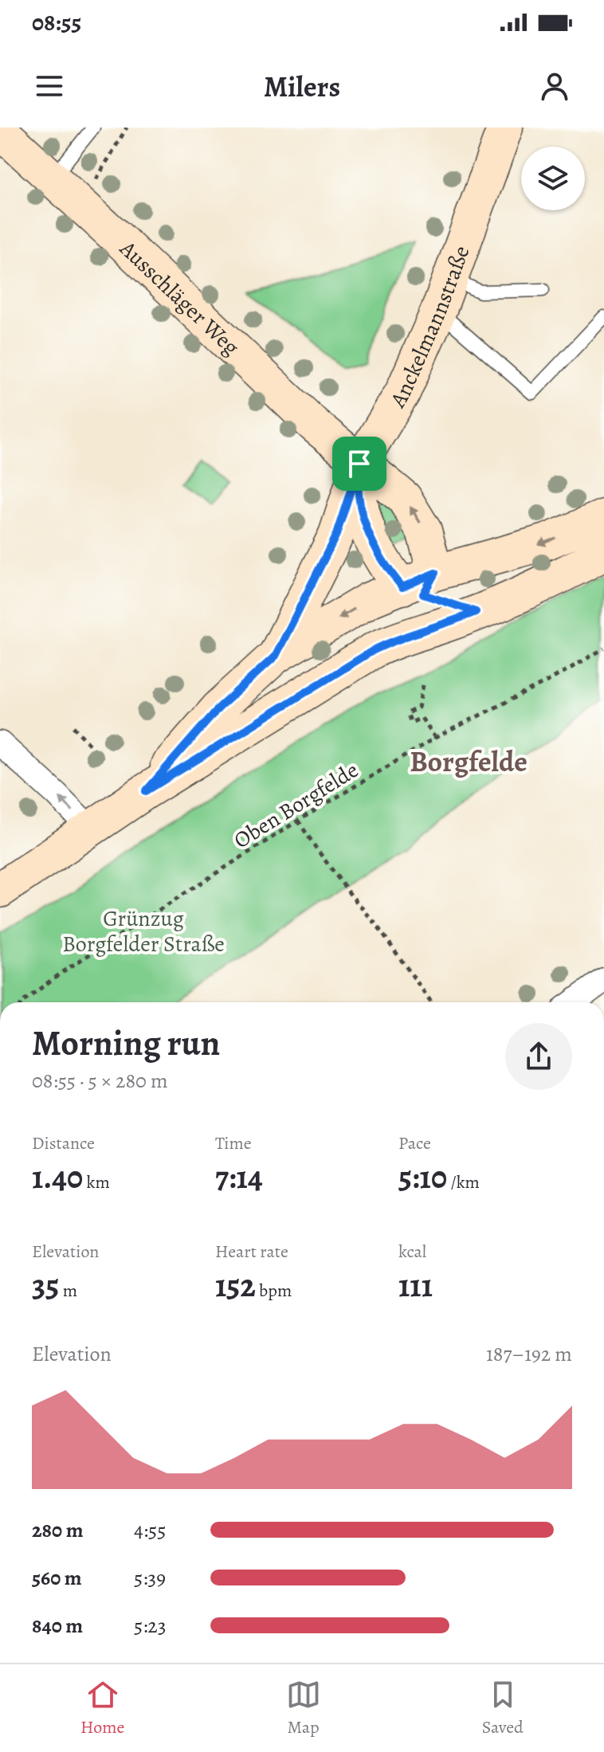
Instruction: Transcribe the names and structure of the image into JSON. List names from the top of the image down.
{
  "streets": {
    "main road": ["Ausschläger Weg", "Anckelmannstraße"],
    "path": ["Oben Borgfelde"]
  },
  "crossings": [
    ["Ausschläger Weg", "Anckelmannstraße"]
  ],
  "districts": ["Borgfelde"],
  "parks": ["Grünzug Borgfelder Straße"],
  "page": {
    "status": "08:55",
    "header": "Milers",
    "heading": ["Morning run", "08:55 · 5 × 280 m"],
    "stats": [
      ["Distance", "1.40 km"],
      ["Time", "7:14"],
      ["Pace", "5:10 /km"],
      ["Elevation", "35 m"],
      ["Heart rate", "152 bpm"],
      ["kcal", "111"]
    ],
    "chart": ["Elevation", "187–192 m"],
    "list": [
      {
        "name": "280 m",
        "note": "4:55"
      },
      {
        "name": "560 m",
        "note": "5:39"
      },
      {
        "name": "840 m",
        "note": "5:23"
      }
    ],
    "tabs": ["Home", "Map", "Saved"]
  }
}
